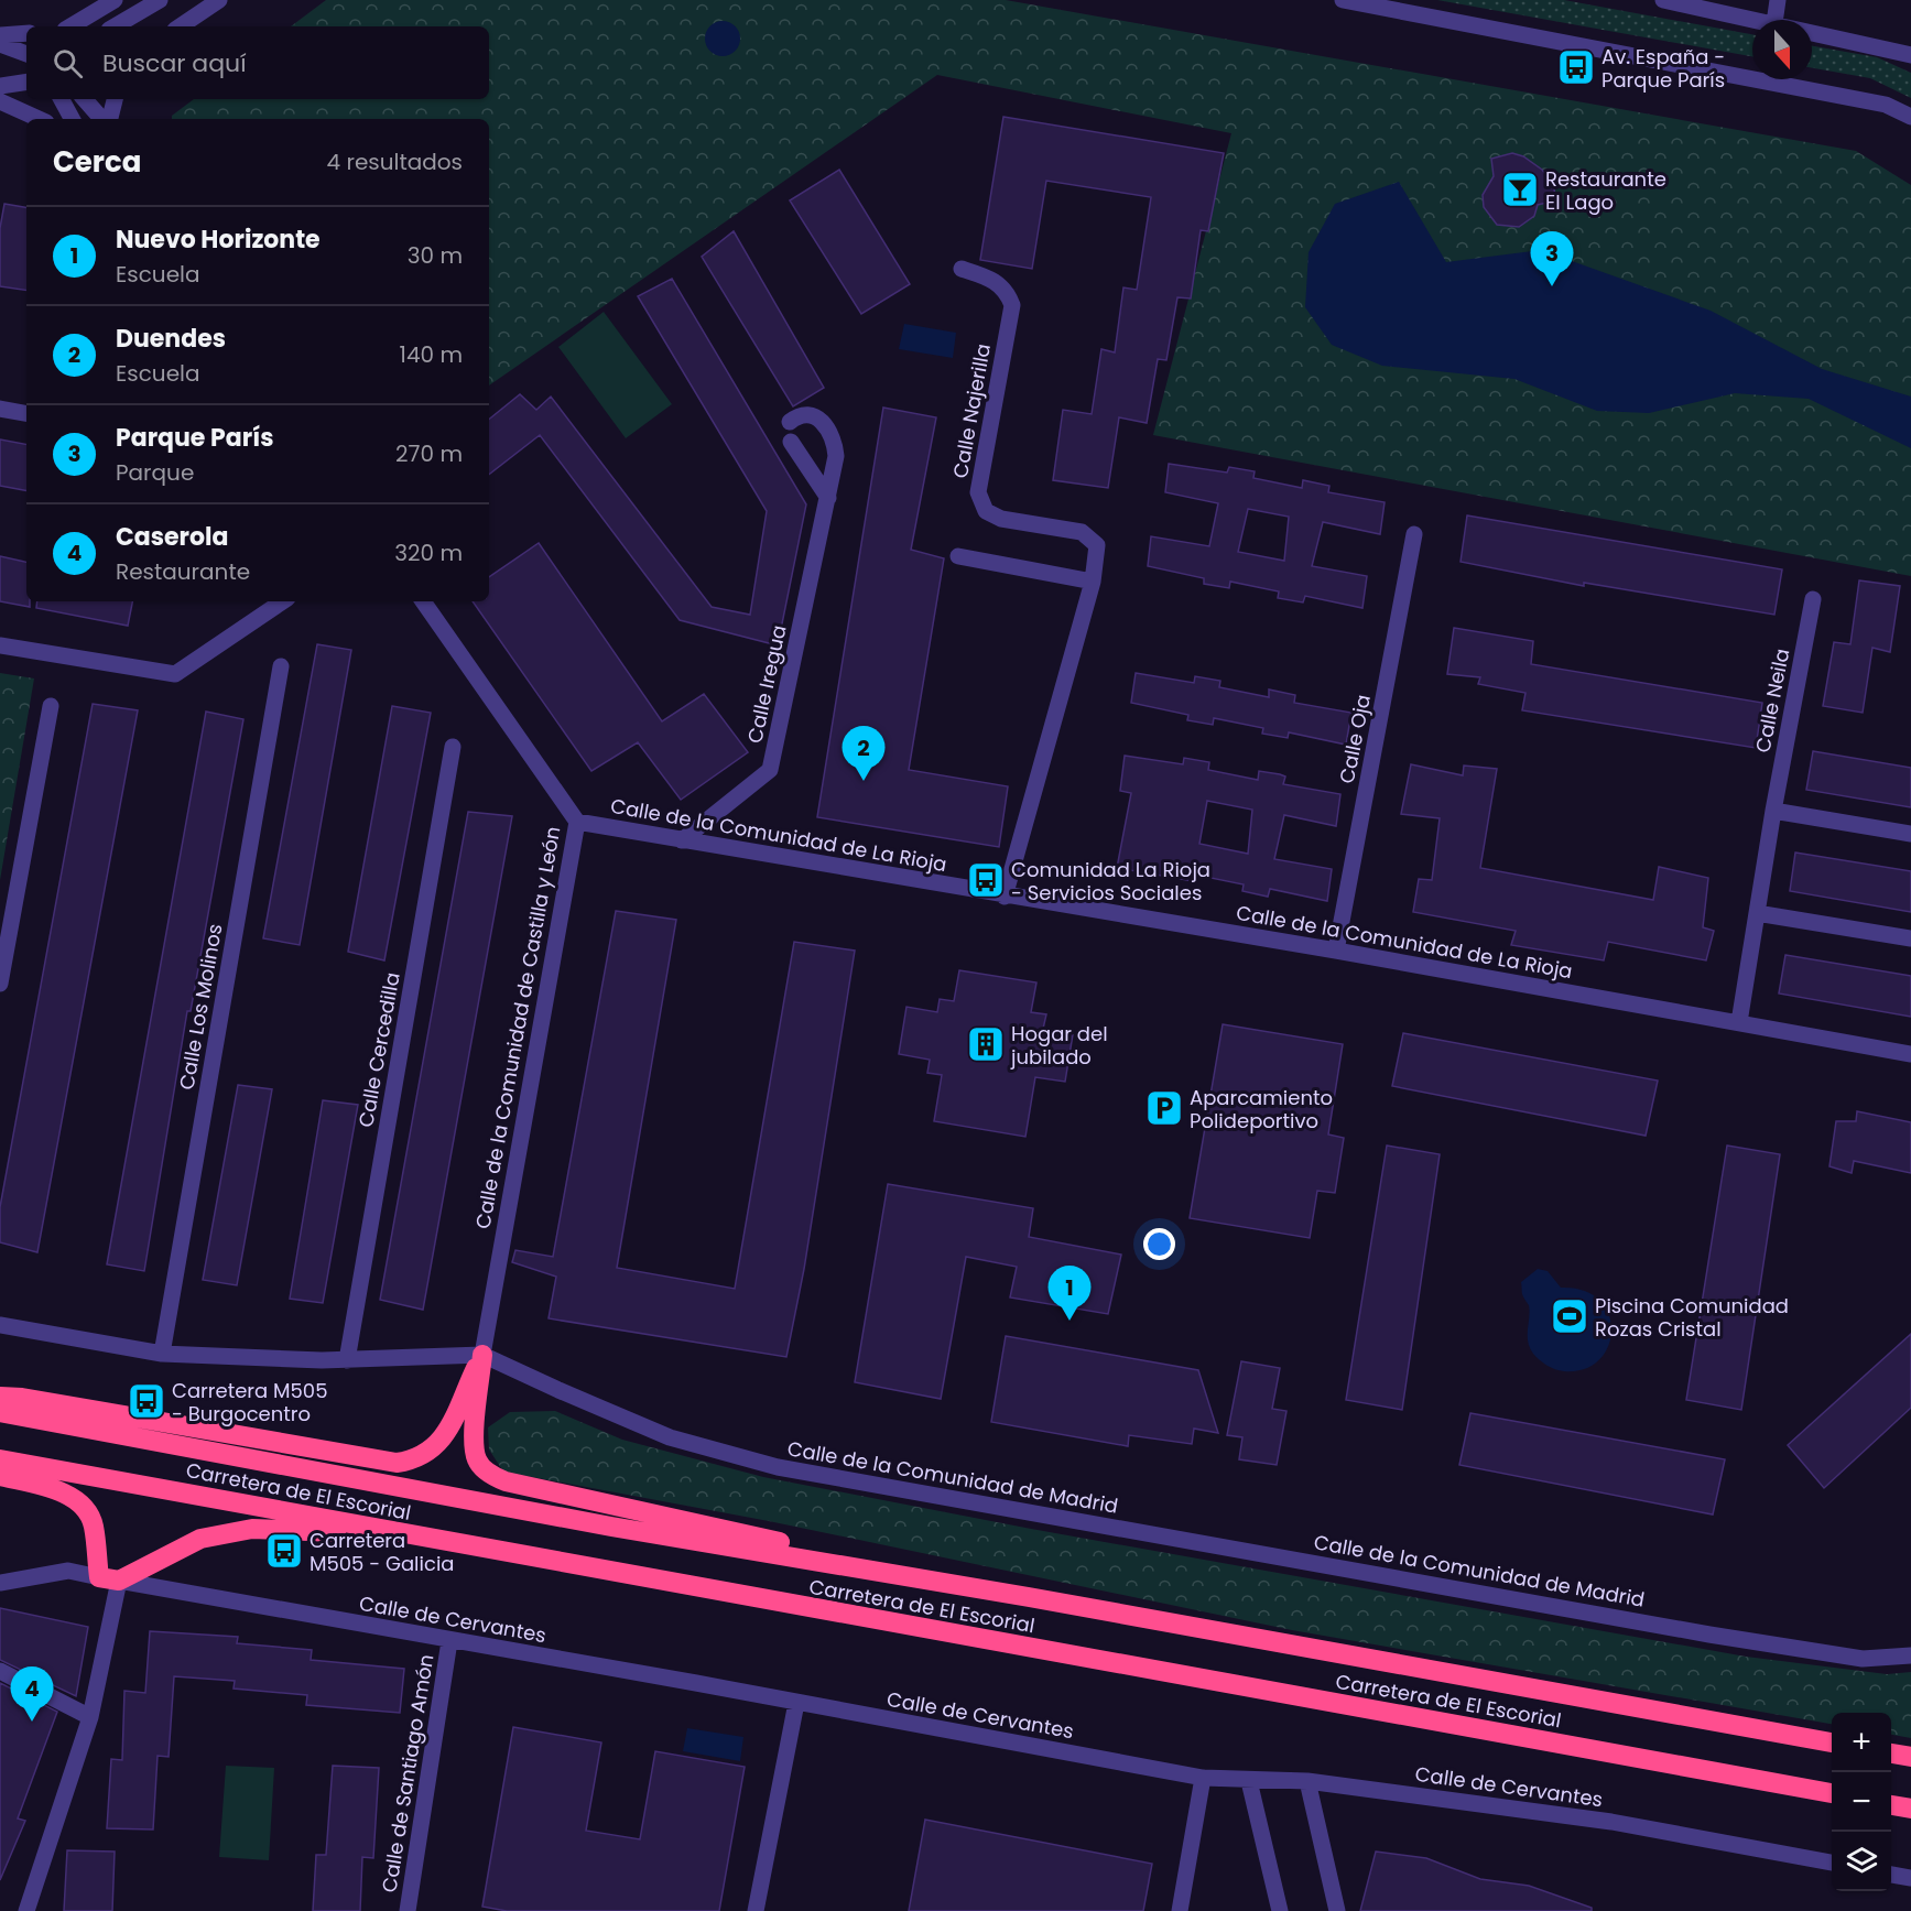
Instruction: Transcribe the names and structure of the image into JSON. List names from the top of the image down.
{
  "streets": {
    "highway": ["Carretera de El Escorial"],
    "street": [
      "Calle Najerilla",
      "Calle Iregua",
      "Calle Neila",
      "Calle Oja",
      "Calle de la Comunidad de La Rioja",
      "Calle Los Molinos",
      "Calle de la Comunidad de Castilla y León",
      "Calle Cercedilla",
      "Calle de la Comunidad de Madrid",
      "Calle de Cervantes",
      "Calle de Santiago Amón"
    ]
  },
  "crossings": [
    ["Calle Najerilla", "Calle de la Comunidad de La Rioja"],
    ["Calle Iregua", "Calle de la Comunidad de La Rioja"],
    ["Calle Neila", "Calle de la Comunidad de La Rioja"],
    ["Calle Oja", "Calle de la Comunidad de La Rioja"],
    ["Calle de la Comunidad de La Rioja", "Calle de la Comunidad de Castilla y León"],
    ["Calle Los Molinos", "Calle de la Comunidad de Madrid"],
    ["Calle de la Comunidad de Castilla y León", "Calle de la Comunidad de Madrid"],
    ["Calle Cercedilla", "Calle de la Comunidad de Madrid"],
    ["Calle de Cervantes", "Calle de Santiago Amón"]
  ],
  "places": {
    "bus stop": [
      "Av. España - Parque París",
      "Comunidad La Rioja - Servicios Sociales",
      "Carretera M505 - Burgocentro",
      "Carretera M505 - Galicia"
    ],
    "bar": ["Restaurante El Lago"],
    "building": ["Hogar del jubilado"],
    "parking": ["Aparcamiento Polideportivo"],
    "sports": ["Piscina Comunidad Rozas Cristal"]
  },
  "north": "bottom",
  "page": {
    "search": "Buscar aquí",
    "heading": ["Cerca", "4 resultados"],
    "list": [
      {
        "mark": "1",
        "name": "Nuevo Horizonte",
        "note": "Escuela",
        "value": "30 m"
      },
      {
        "mark": "2",
        "name": "Duendes",
        "note": "Escuela",
        "value": "140 m"
      },
      {
        "mark": "3",
        "name": "Parque París",
        "note": "Parque",
        "value": "270 m"
      },
      {
        "mark": "4",
        "name": "Caserola",
        "note": "Restaurante",
        "value": "320 m"
      }
    ],
    "pins": [
      "3",
      "2",
      "1",
      "4"
    ],
    "map_buttons": ["+", "−"]
  }
}
